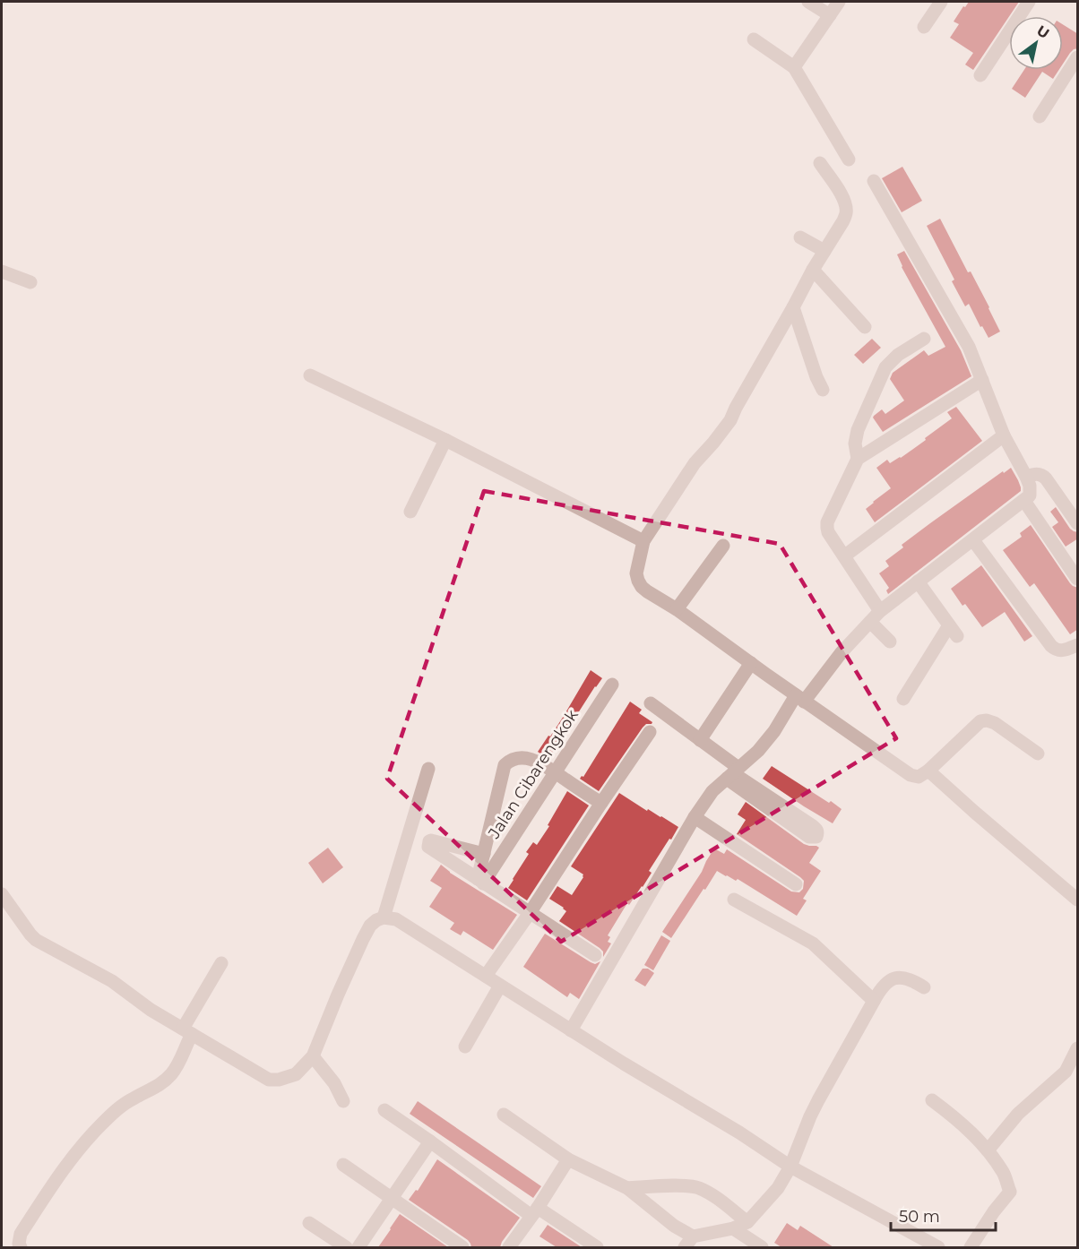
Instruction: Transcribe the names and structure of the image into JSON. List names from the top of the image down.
{
  "streets": {
    "street": ["Jalan Cibarengkok"]
  },
  "scale_bar": "50 m",
  "north": "top right"
}
